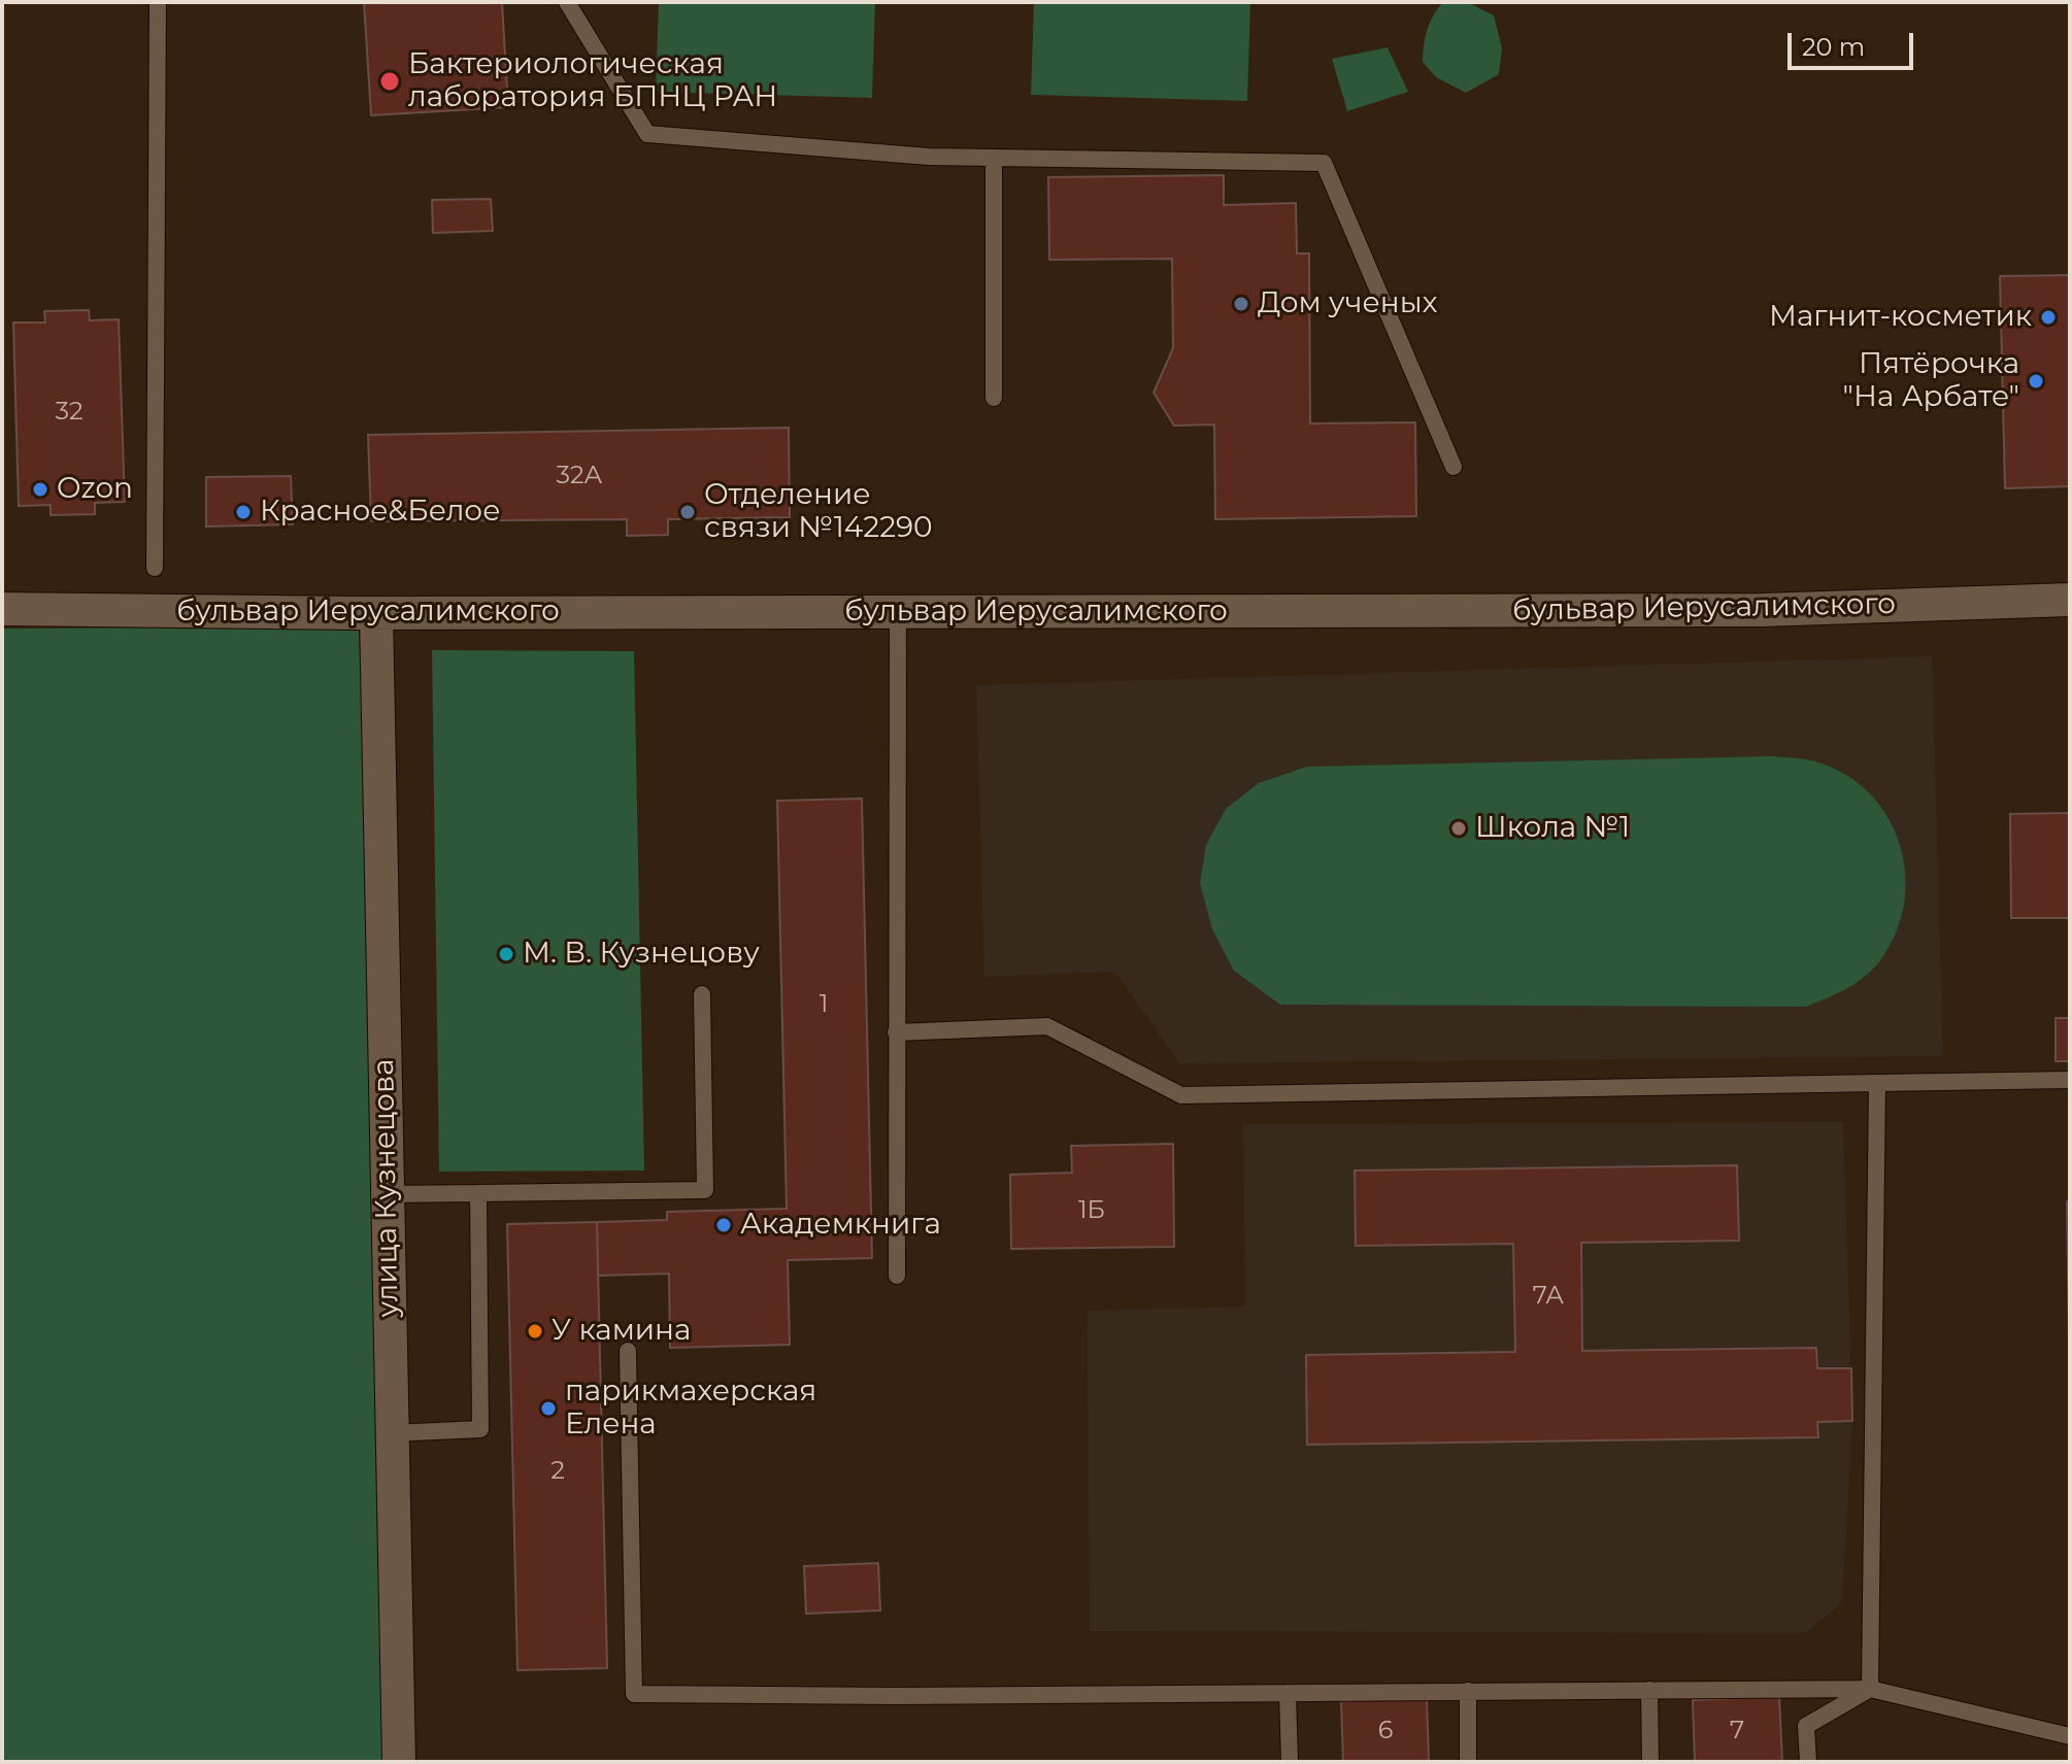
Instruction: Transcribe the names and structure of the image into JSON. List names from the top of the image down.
{
  "streets": {
    "street": ["бульвар Иерусалимского", "улица Кузнецова"]
  },
  "crossings": [
    ["бульвар Иерусалимского", "улица Кузнецова"]
  ],
  "places": [
    "Бактериологическая лаборатория БПНЦ РАН",
    "Дом ученых",
    "Магнит-косметик",
    "Пятёрочка \"На Арбате\"",
    "Ozon",
    "Красное&Белое",
    "Отделение связи №142290",
    "Школа №1",
    "М. В. Кузнецову",
    "Академкнига",
    "У камина",
    "парикмахерская Елена"
  ],
  "house_numbers": [
    "32",
    "32А",
    "1",
    "1Б",
    "7А",
    "2",
    "6",
    "7"
  ],
  "scale_bar": "20 m"
}
